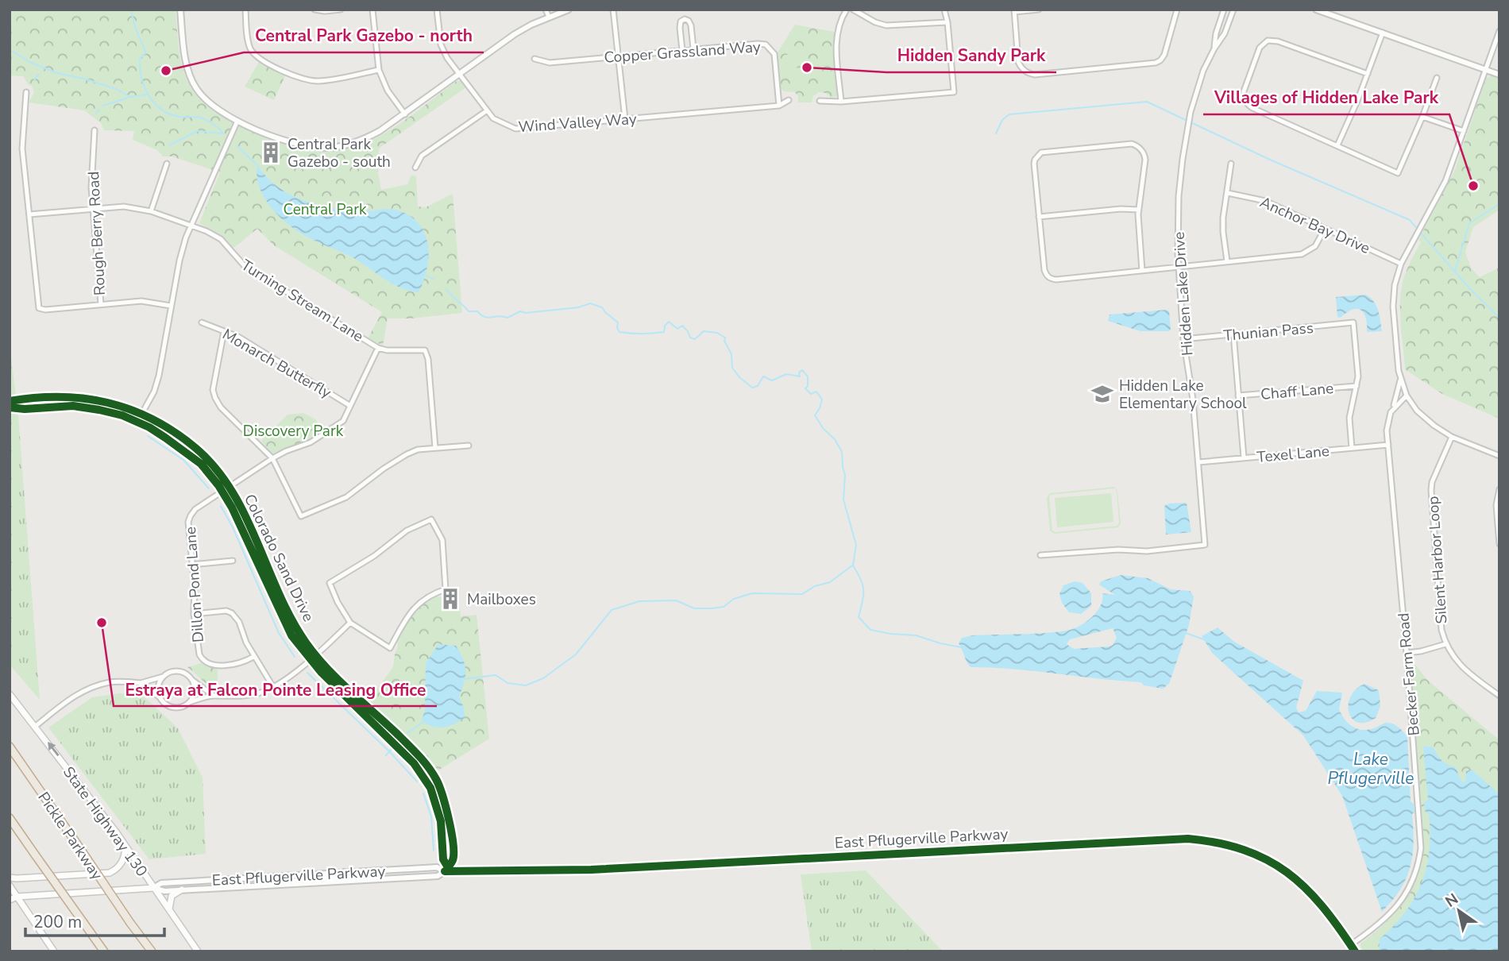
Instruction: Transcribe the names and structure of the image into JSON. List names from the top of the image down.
{
  "streets": {
    "highway": ["Pickle Parkway"],
    "main road": ["State Highway 130", "East Pflugerville Parkway"],
    "street": [
      "Copper Grassland Way",
      "Wind Valley Way",
      "Anchor Bay Drive",
      "Rough Berry Road",
      "Hidden Lake Drive",
      "Turning Stream Lane",
      "Thunian Pass",
      "Monarch Butterfly",
      "Chaff Lane",
      "Texel Lane",
      "Colorado Sand Drive",
      "Silent Harbor Loop",
      "Dillon Pond Lane",
      "Becker Farm Road"
    ]
  },
  "crossings": [
    ["Copper Grassland Way", "Wind Valley Way"],
    ["Rough Berry Road", "Turning Stream Lane"],
    ["Hidden Lake Drive", "Thunian Pass"],
    ["Hidden Lake Drive", "Texel Lane"],
    ["Turning Stream Lane", "Dillon Pond Lane"],
    ["Thunian Pass", "Chaff Lane"],
    ["Monarch Butterfly", "Dillon Pond Lane"],
    ["Texel Lane", "Becker Farm Road"],
    ["Colorado Sand Drive", "Dillon Pond Lane"],
    ["Colorado Sand Drive", "East Pflugerville Parkway"],
    ["Becker Farm Road", "East Pflugerville Parkway"],
    ["State Highway 130", "East Pflugerville Parkway"]
  ],
  "one_way": ["State Highway 130"],
  "water": ["Lake Pflugerville"],
  "parks": ["Central Park", "Discovery Park"],
  "places": {
    "other": [
      "Hidden Sandy Park",
      "Central Park Gazebo - north",
      "Villages of Hidden Lake Park",
      "Estraya at Falcon Pointe Leasing Office"
    ],
    "building": ["Central Park Gazebo - south", "Mailboxes"],
    "school or university": ["Hidden Lake Elementary School"]
  },
  "scale_bar": "200 m",
  "north": "top left"
}
